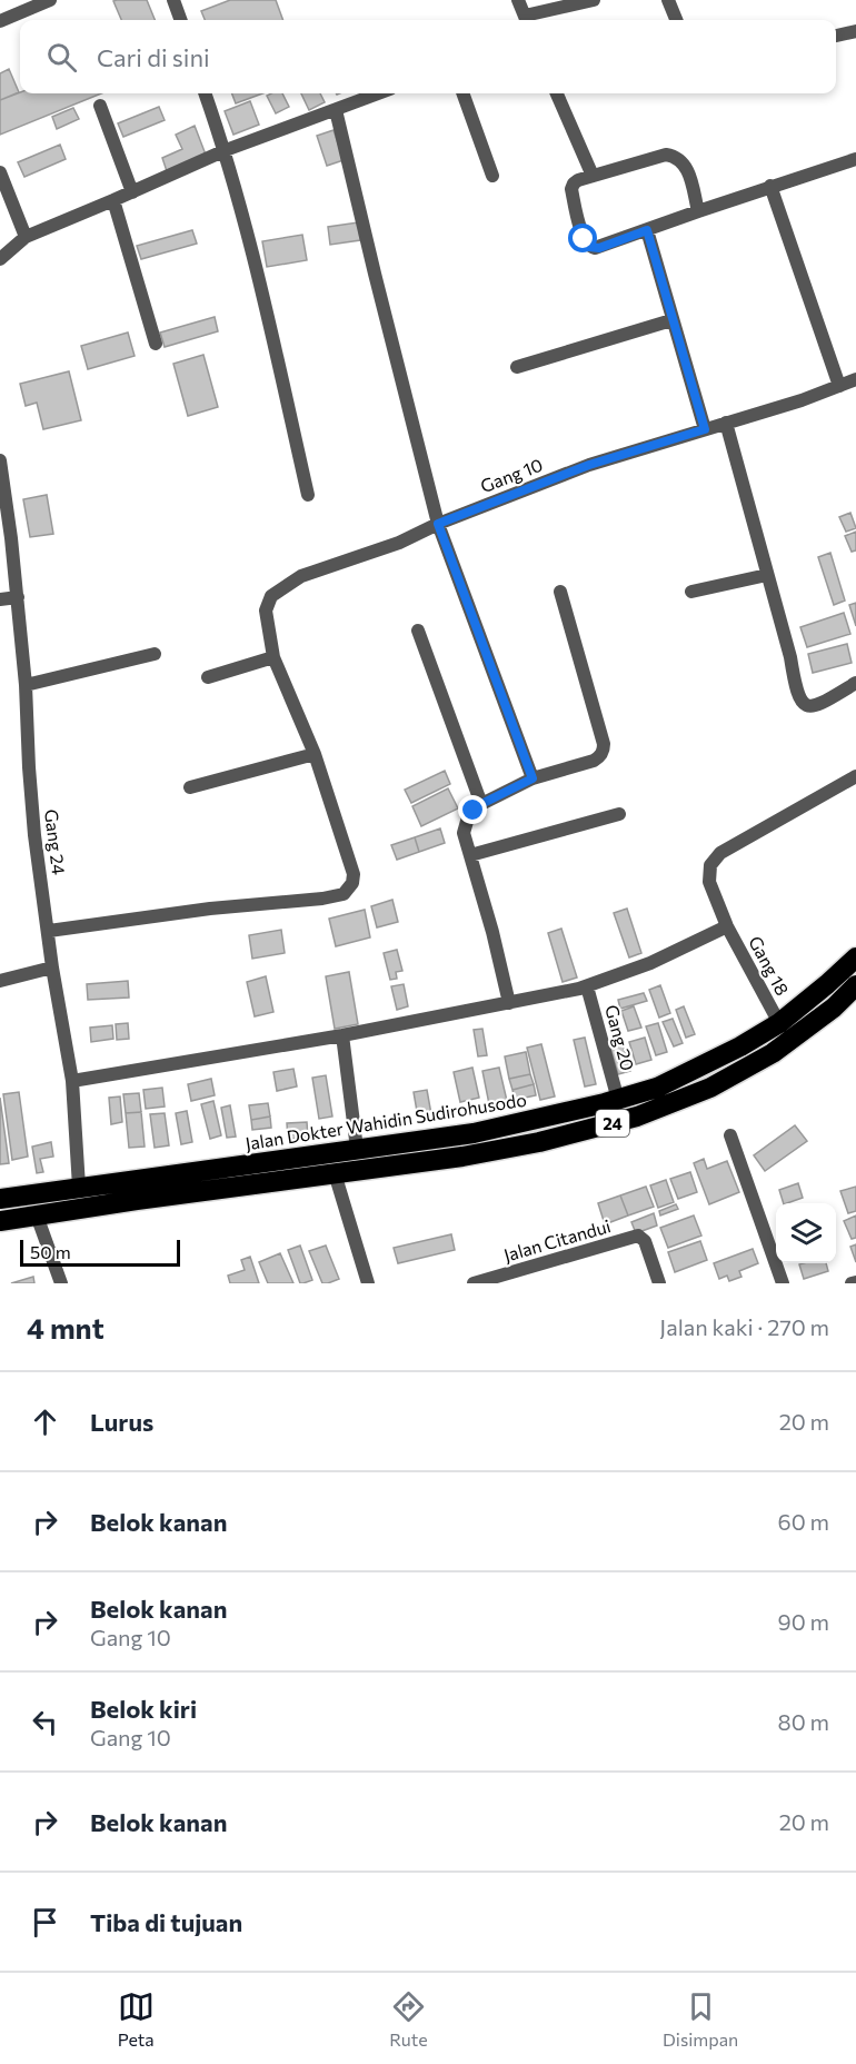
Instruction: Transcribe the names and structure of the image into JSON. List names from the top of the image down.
{
  "streets": {
    "highway": ["Jalan Dokter Wahidin Sudirohusodo", "24"],
    "street": [
      "Gang 10",
      "Gang 24",
      "Gang 18",
      "Gang 20",
      "Jalan Citandui"
    ]
  },
  "crossings": [
    ["Gang 10", "Gang 24"],
    ["Gang 24", "Jalan Dokter Wahidin Sudirohusodo"],
    ["Gang 18", "Jalan Dokter Wahidin Sudirohusodo"],
    ["Gang 20", "Jalan Dokter Wahidin Sudirohusodo"]
  ],
  "scale_bar": "50 m",
  "page": {
    "search": "Cari di sini",
    "scale": "50 m",
    "heading": ["4 mnt", "Jalan kaki · 270 m"],
    "list": [
      ["Lurus", "20 m"],
      ["Belok kanan", "60 m"],
      ["Belok kanan", "Gang 10", "90 m"],
      ["Belok kiri", "Gang 10", "80 m"],
      ["Belok kanan", "20 m"],
      "Tiba di tujuan"
    ],
    "nav": ["Peta", "Rute", "Disimpan"]
  }
}
